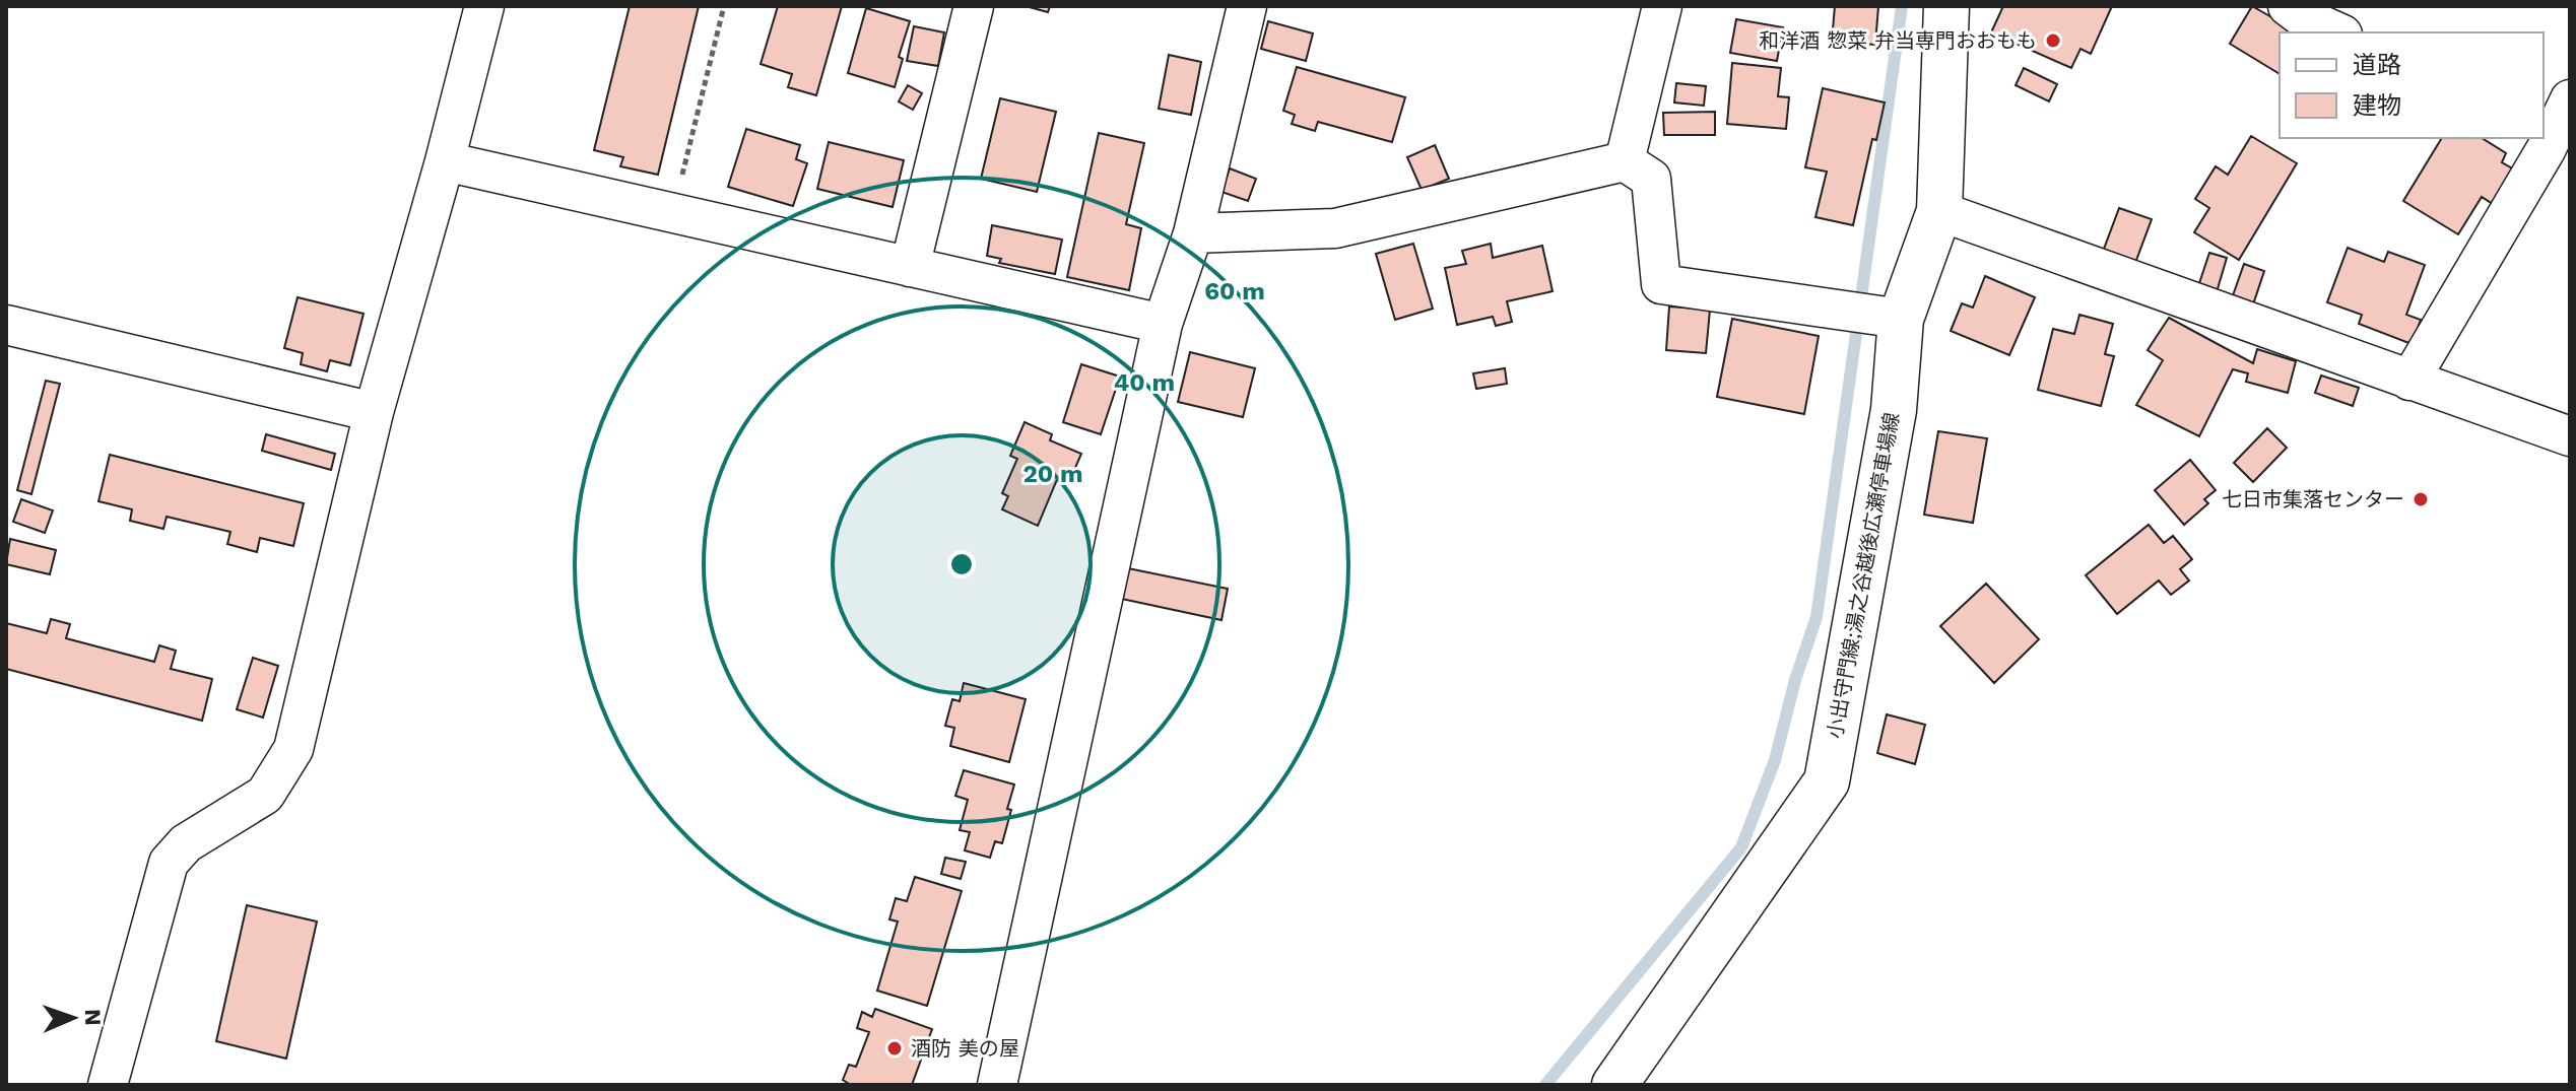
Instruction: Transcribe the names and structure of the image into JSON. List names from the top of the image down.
{
  "streets": {
    "main road": ["小出守門線;湯之谷越後広瀬停車場線"]
  },
  "places": ["和洋酒 惣菜 弁当専門おおもも", "七日市集落センター", "酒防 美の屋"],
  "legend": ["道路", "建物"],
  "north": "right",
  "rings": ["60 m", "40 m", "20 m"]
}
